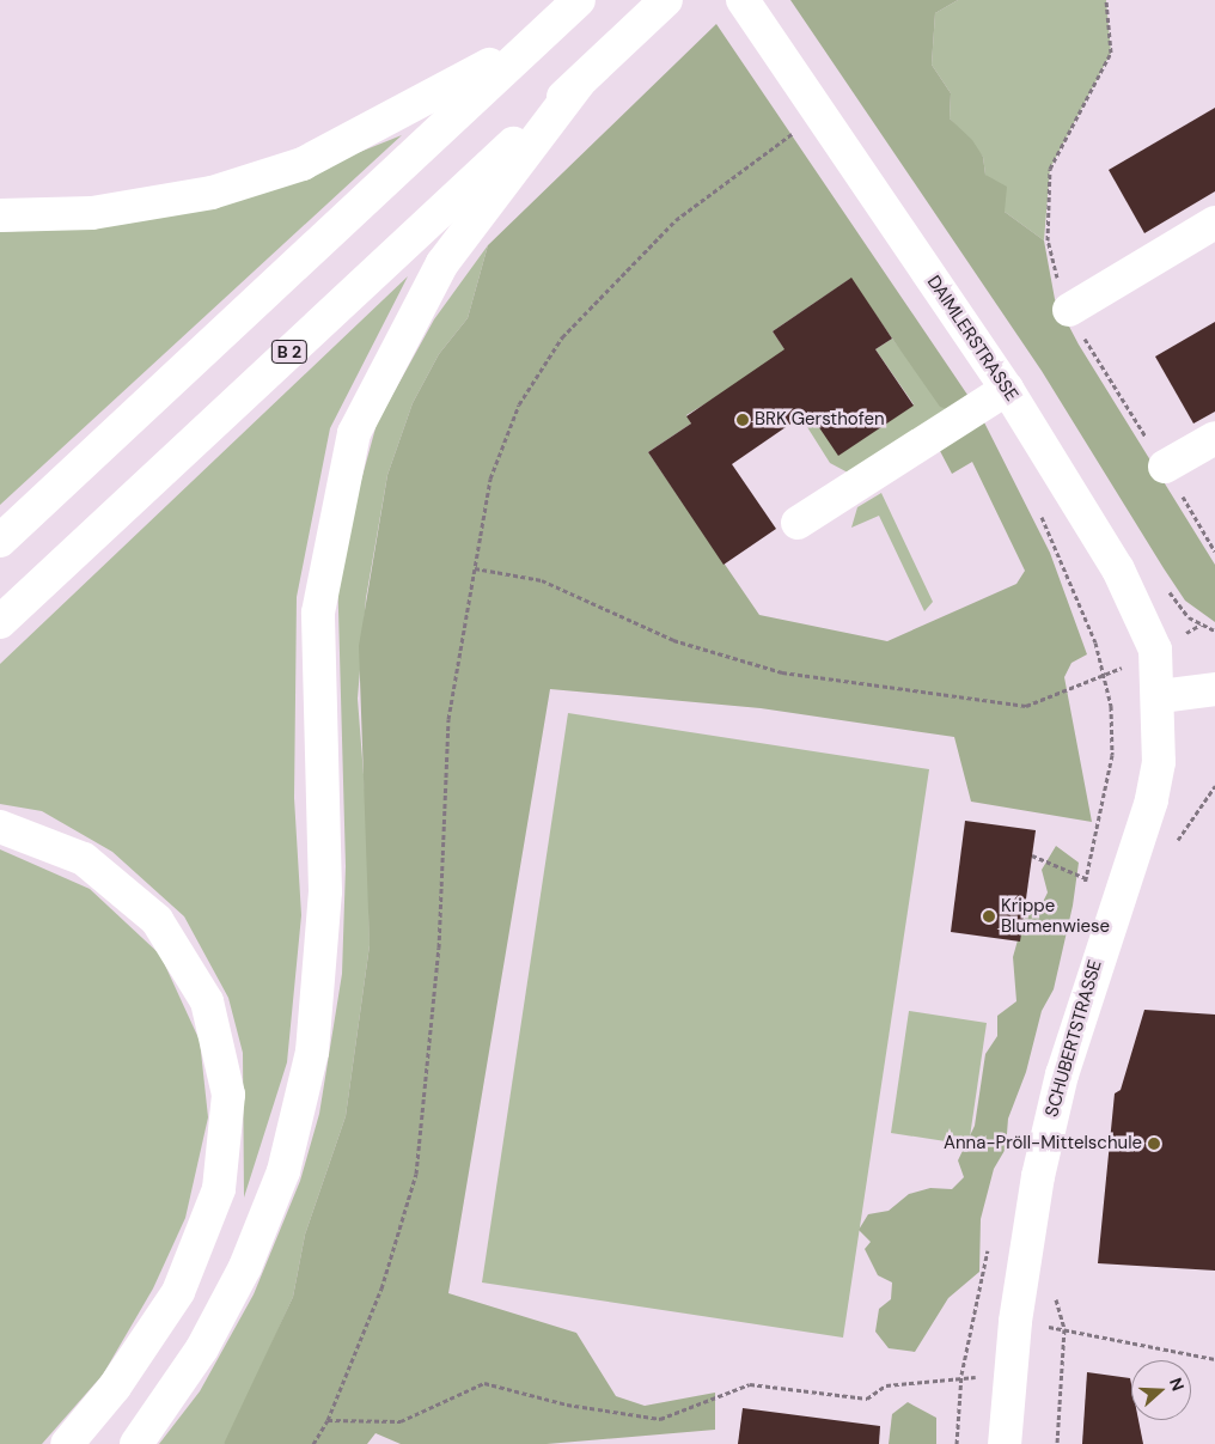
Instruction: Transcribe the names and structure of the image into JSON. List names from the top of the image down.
{
  "streets": {
    "main road": ["DAIMLERSTRASSE", "B 2", "SCHUBERTSTRASSE"]
  },
  "crossings": [
    ["DAIMLERSTRASSE", "SCHUBERTSTRASSE"]
  ],
  "places": ["BRK Gersthofen", "Krippe Blumenwiese", "Anna-Pröll-Mittelschule"],
  "north": "right"
}
